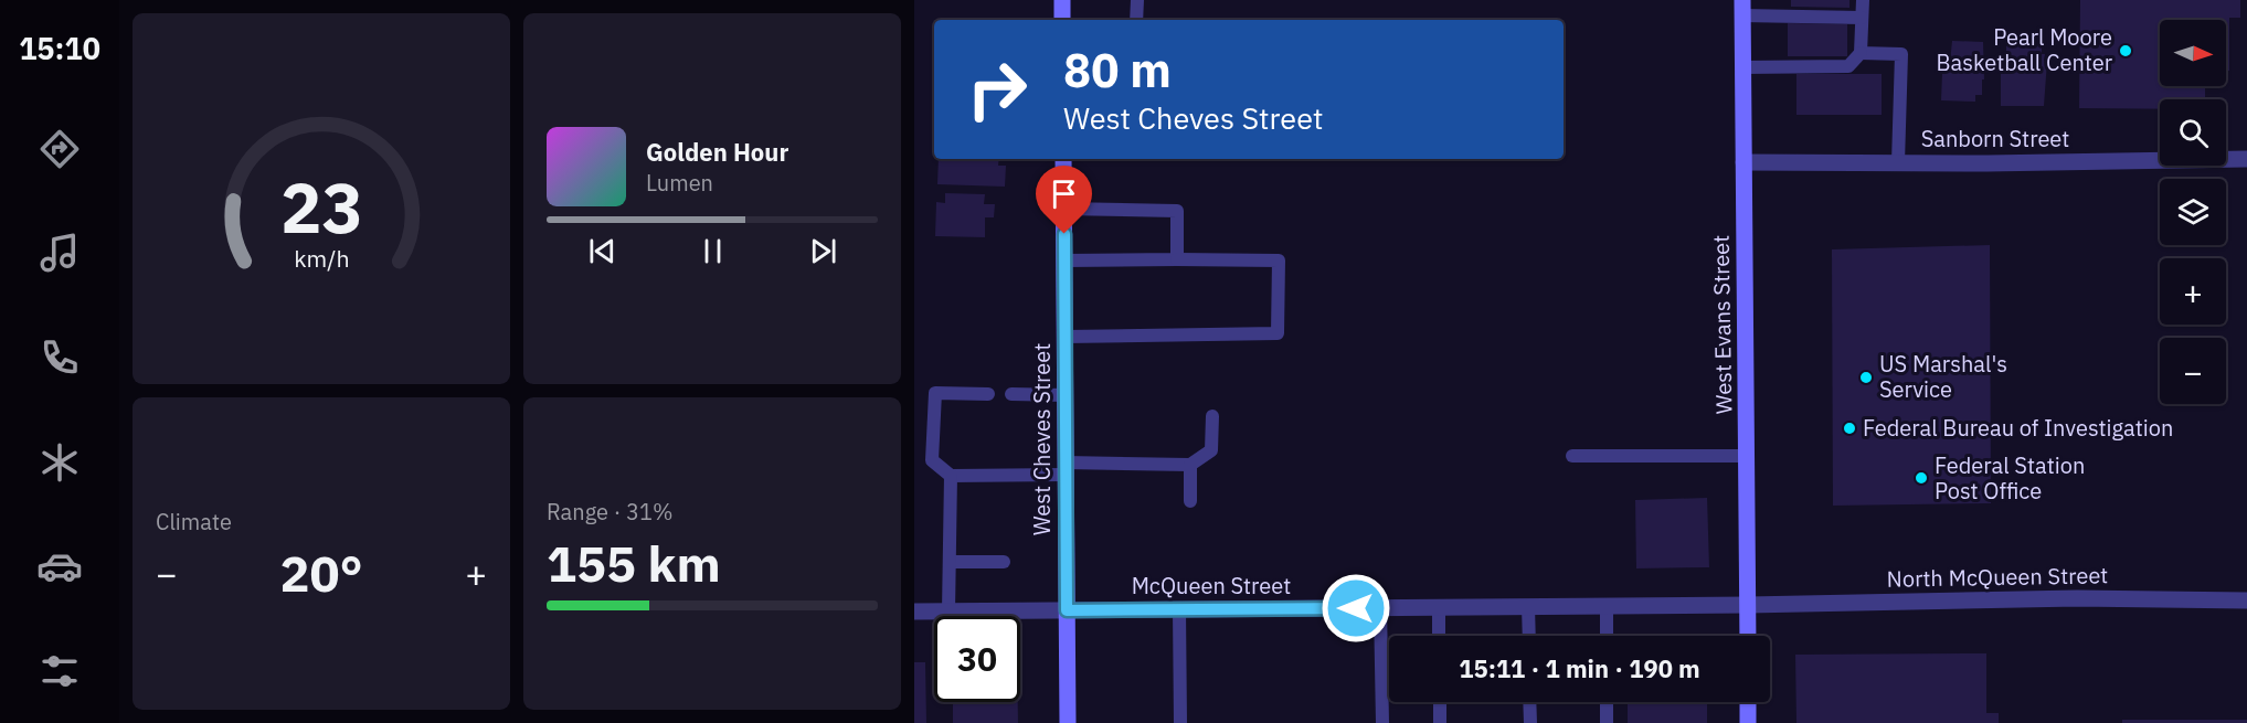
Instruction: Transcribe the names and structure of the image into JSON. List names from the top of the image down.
{
  "streets": {
    "street": [
      "Sanborn Street",
      "West Evans Street",
      "West Cheves Street",
      "North McQueen Street",
      "McQueen Street"
    ]
  },
  "crossings": [
    ["Sanborn Street", "West Evans Street"],
    ["West Evans Street", "North McQueen Street"],
    ["West Evans Street", "McQueen Street"],
    ["West Cheves Street", "McQueen Street"],
    ["North McQueen Street", "McQueen Street"]
  ],
  "places": [
    "Pearl Moore Basketball Center",
    "US Marshal's Service",
    "Federal Bureau of Investigation",
    "Federal Station Post Office"
  ],
  "north": "right",
  "page": {
    "tabs": "15:10",
    "map_buttons": ["+", "−"],
    "turn": ["80 m", "West Cheves Street"],
    "song": ["Golden Hour", "Lumen"],
    "tile": [
      "Climate",
      ["Range · 31%", "155 km"]
    ],
    "heat": ["−", "20°", "+"],
    "limit": "30",
    "trip": "15:11 · 1 min · 190 m",
    "gauge": ["23", "km/h"]
  }
}
